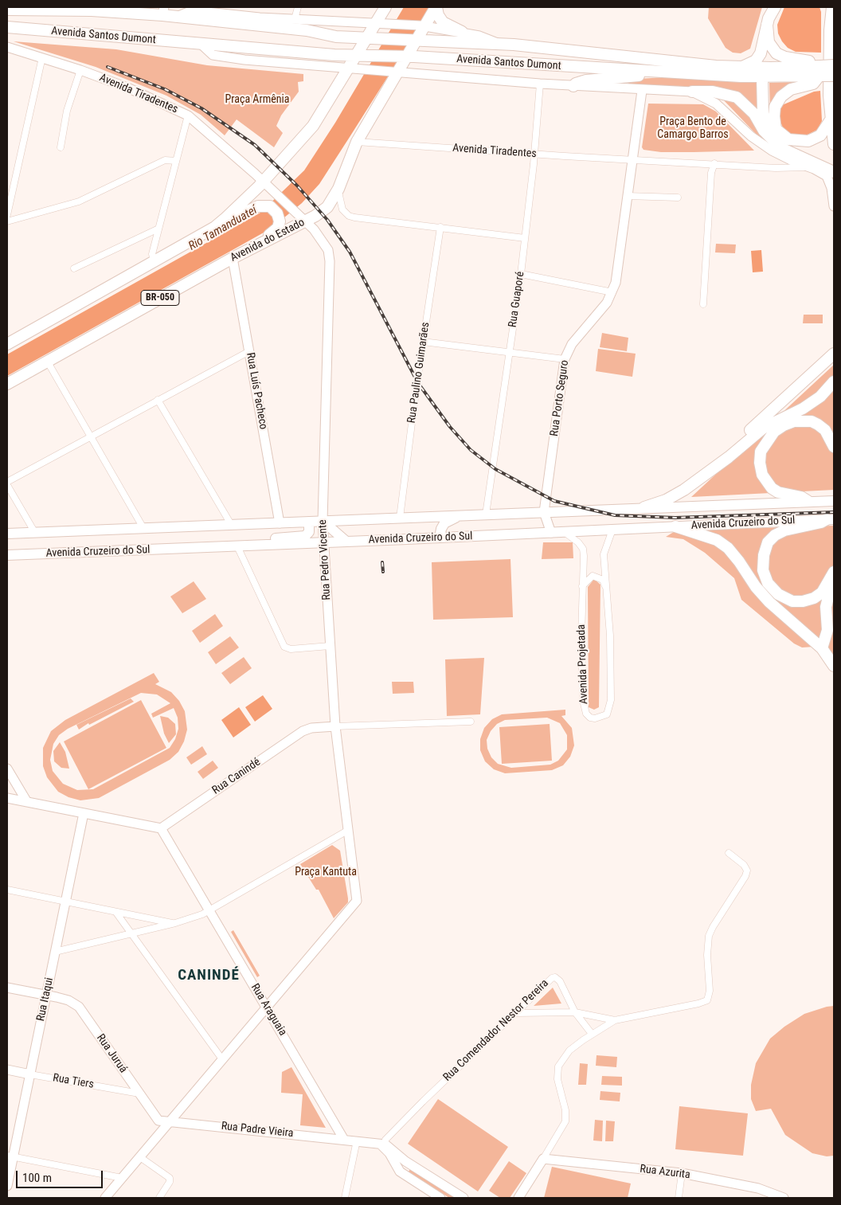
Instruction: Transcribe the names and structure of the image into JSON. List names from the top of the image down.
{
  "streets": {
    "highway": ["Avenida Santos Dumont", "Avenida do Estado", "BR-050"],
    "main road": [
      "Avenida Tiradentes",
      "Rua Luís Pacheco",
      "Rua Porto Seguro",
      "Avenida Cruzeiro do Sul",
      "Rua Pedro Vicente",
      "Rua Canindé",
      "Rua Itaqui",
      "Rua Araguaia",
      "Rua Juruá",
      "Rua Tiers",
      "Rua Padre Vieira",
      "Rua Azurita"
    ],
    "street": [
      "Rua Guaporé",
      "Rua Paulino Guimarães",
      "Avenida Projetada",
      "Rua Comendador Nestor Pereira"
    ]
  },
  "crossings": [
    ["Avenida Santos Dumont", "Avenida do Estado"],
    ["Avenida Santos Dumont", "Rua Guaporé"],
    ["Avenida Tiradentes", "Avenida do Estado"],
    ["Avenida Tiradentes", "Rua Guaporé"],
    ["Avenida Tiradentes", "Rua Porto Seguro"],
    ["Avenida Tiradentes", "Rua Pedro Vicente"],
    ["Avenida do Estado", "Rua Luís Pacheco"],
    ["Avenida do Estado", "Rua Pedro Vicente"],
    ["Rua Guaporé", "Avenida Cruzeiro do Sul"],
    ["Rua Paulino Guimarães", "Avenida Cruzeiro do Sul"],
    ["Rua Luís Pacheco", "Avenida Cruzeiro do Sul"],
    ["Rua Porto Seguro", "Avenida Cruzeiro do Sul"],
    ["Avenida Cruzeiro do Sul", "Rua Pedro Vicente"],
    ["Avenida Cruzeiro do Sul", "Avenida Projetada"],
    ["Rua Pedro Vicente", "Rua Canindé"],
    ["Rua Pedro Vicente", "Rua Araguaia"],
    ["Rua Canindé", "Rua Araguaia"],
    ["Rua Itaqui", "Rua Juruá"],
    ["Rua Itaqui", "Rua Tiers"],
    ["Rua Araguaia", "Rua Padre Vieira"],
    ["Rua Juruá", "Rua Tiers"],
    ["Rua Juruá", "Rua Padre Vieira"]
  ],
  "districts": ["CANINDÉ"],
  "water": ["Rio Tamanduateí"],
  "parks": ["Praça Armênia", "Praça Bento de Camargo Barros", "Praça Kantuta"],
  "scale_bar": "100 m"
}
